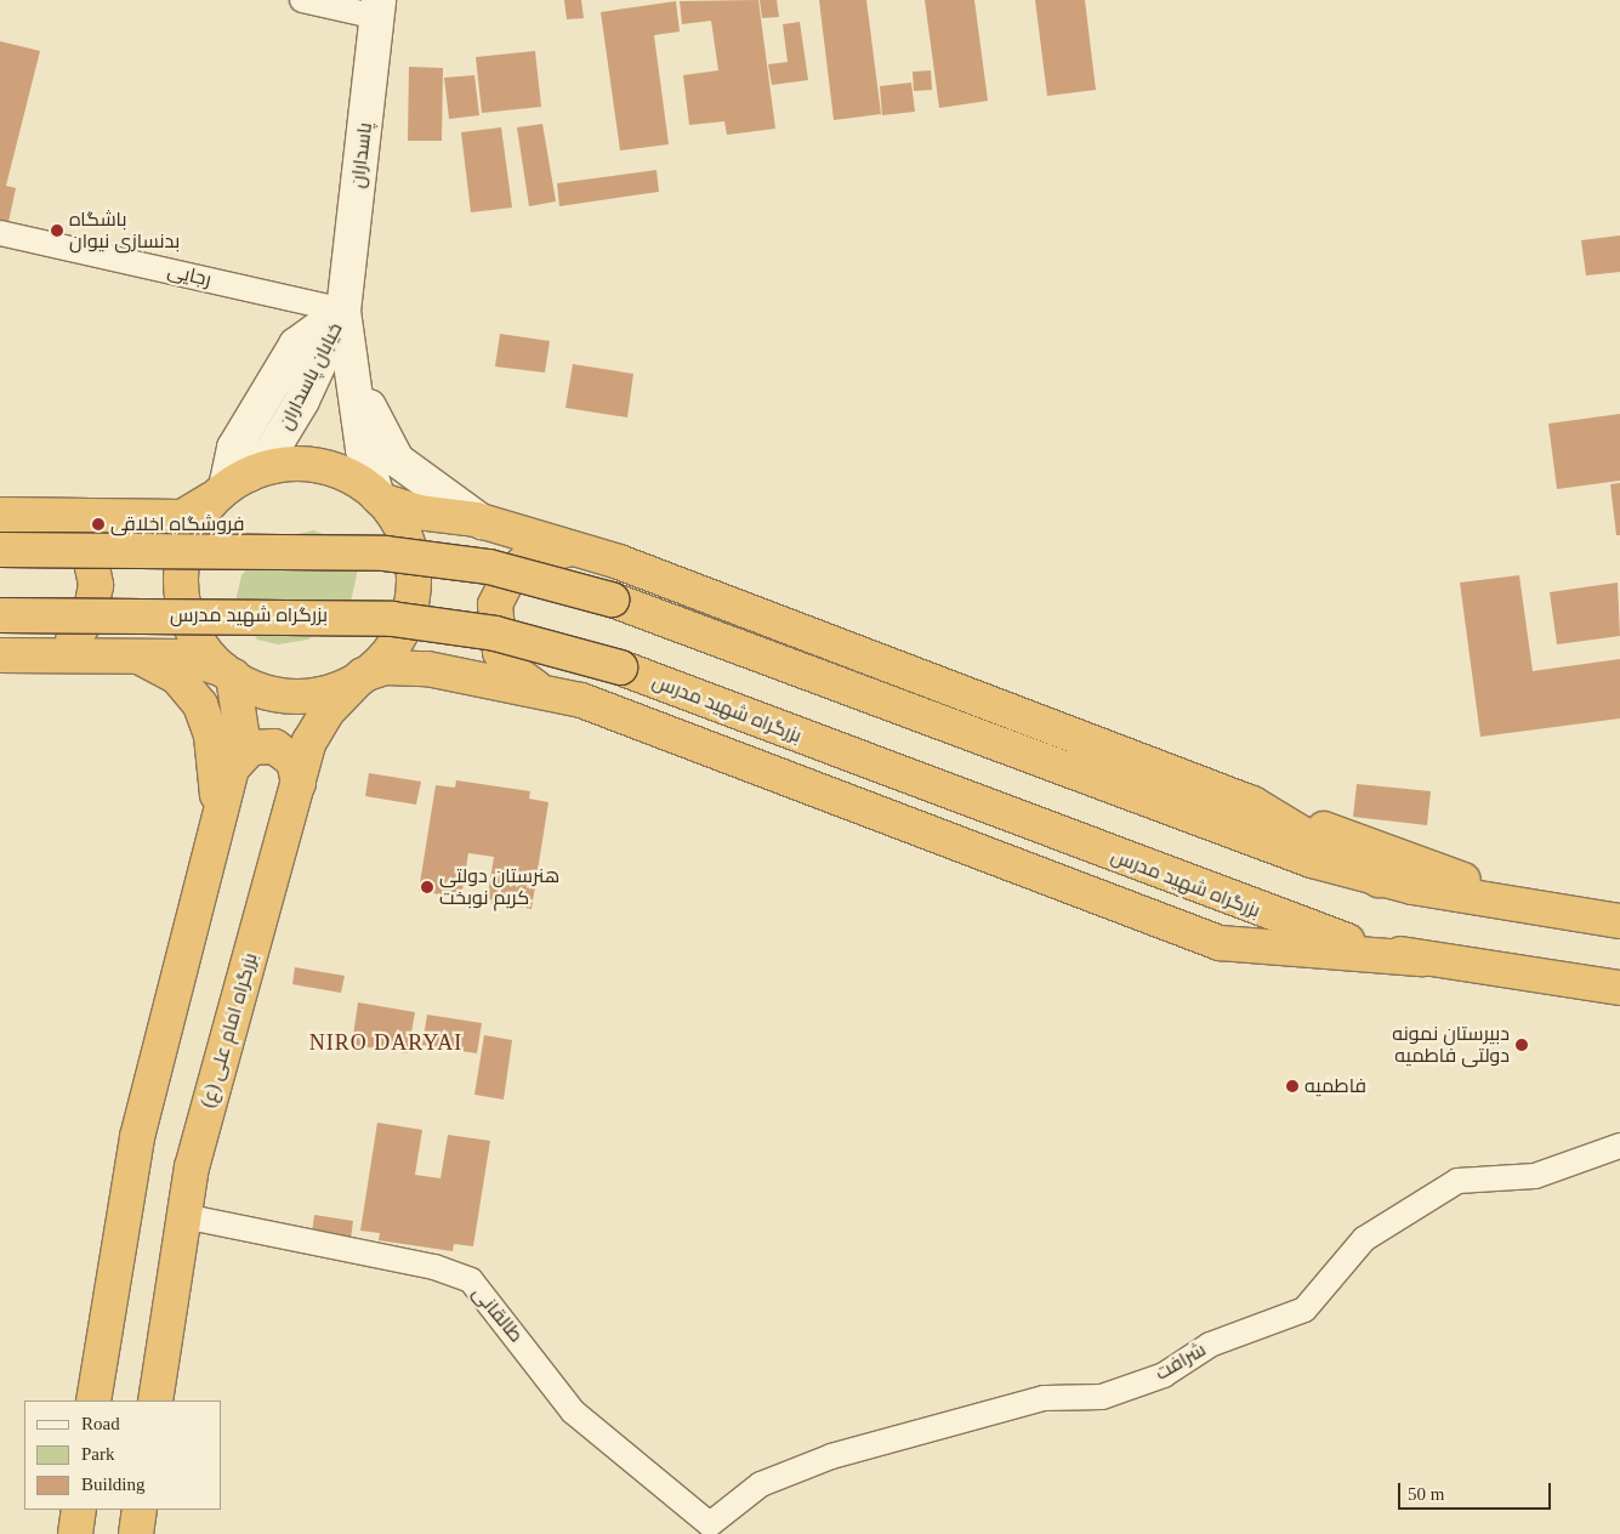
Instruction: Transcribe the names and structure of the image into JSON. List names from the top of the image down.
{
  "streets": {
    "highway": ["بزرگراه شهید مدرس", "بزرگراه امام علی (ع)"],
    "main road": ["پاسداران", "خیابان پاسداران"],
    "street": ["رجایی", "طالقانی", "شرافت"]
  },
  "crossings": [
    ["پاسداران", "رجایی"],
    ["پاسداران", "خیابان پاسداران"],
    ["رجایی", "خیابان پاسداران"],
    ["خیابان پاسداران", "بزرگراه امام علی (ع)"],
    ["بزرگراه شهید مدرس", "بزرگراه امام علی (ع)"],
    ["بزرگراه امام علی (ع)", "طالقانی"],
    ["طالقانی", "شرافت"]
  ],
  "districts": ["NIRO DARYAI"],
  "places": [
    "باشگاه بدنسازی نیوان",
    "فروشگاه اخلاقی",
    "هنرستان دولتی کریم نوبخت",
    "دبیرستان نمونه دولتی فاطمیه",
    "فاطمیه"
  ],
  "legend": ["Road", "Park", "Building"],
  "scale_bar": "50 m"
}
